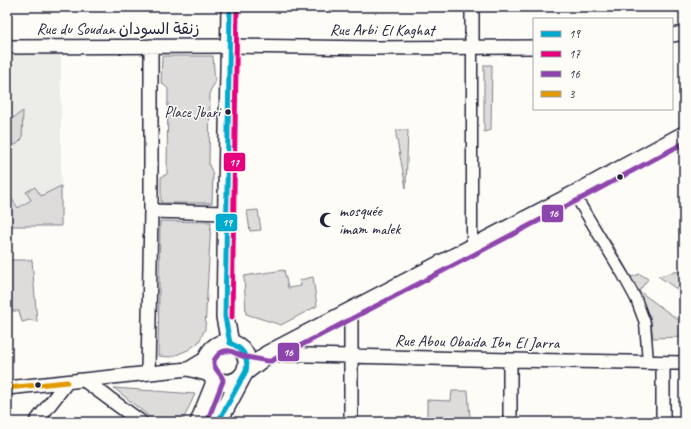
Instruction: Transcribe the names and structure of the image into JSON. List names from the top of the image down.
{
  "streets": {
    "street": ["Rue du Soudan زنقة السودان", "Rue Arbi El Kaghat", "Rue Abou Obaida Ibn El Jarra"]
  },
  "crossings": [
    ["Rue du Soudan زنقة السودان", "Rue Arbi El Kaghat"]
  ],
  "places": {
    "other": ["Place Jbari"],
    "mosque": ["mosquée imam malek"]
  },
  "lines": [
    "transit line 19",
    "transit line 17",
    "transit line 16",
    "transit line 3"
  ],
  "legend": [
    "19",
    "17",
    "16",
    "3"
  ]
}
